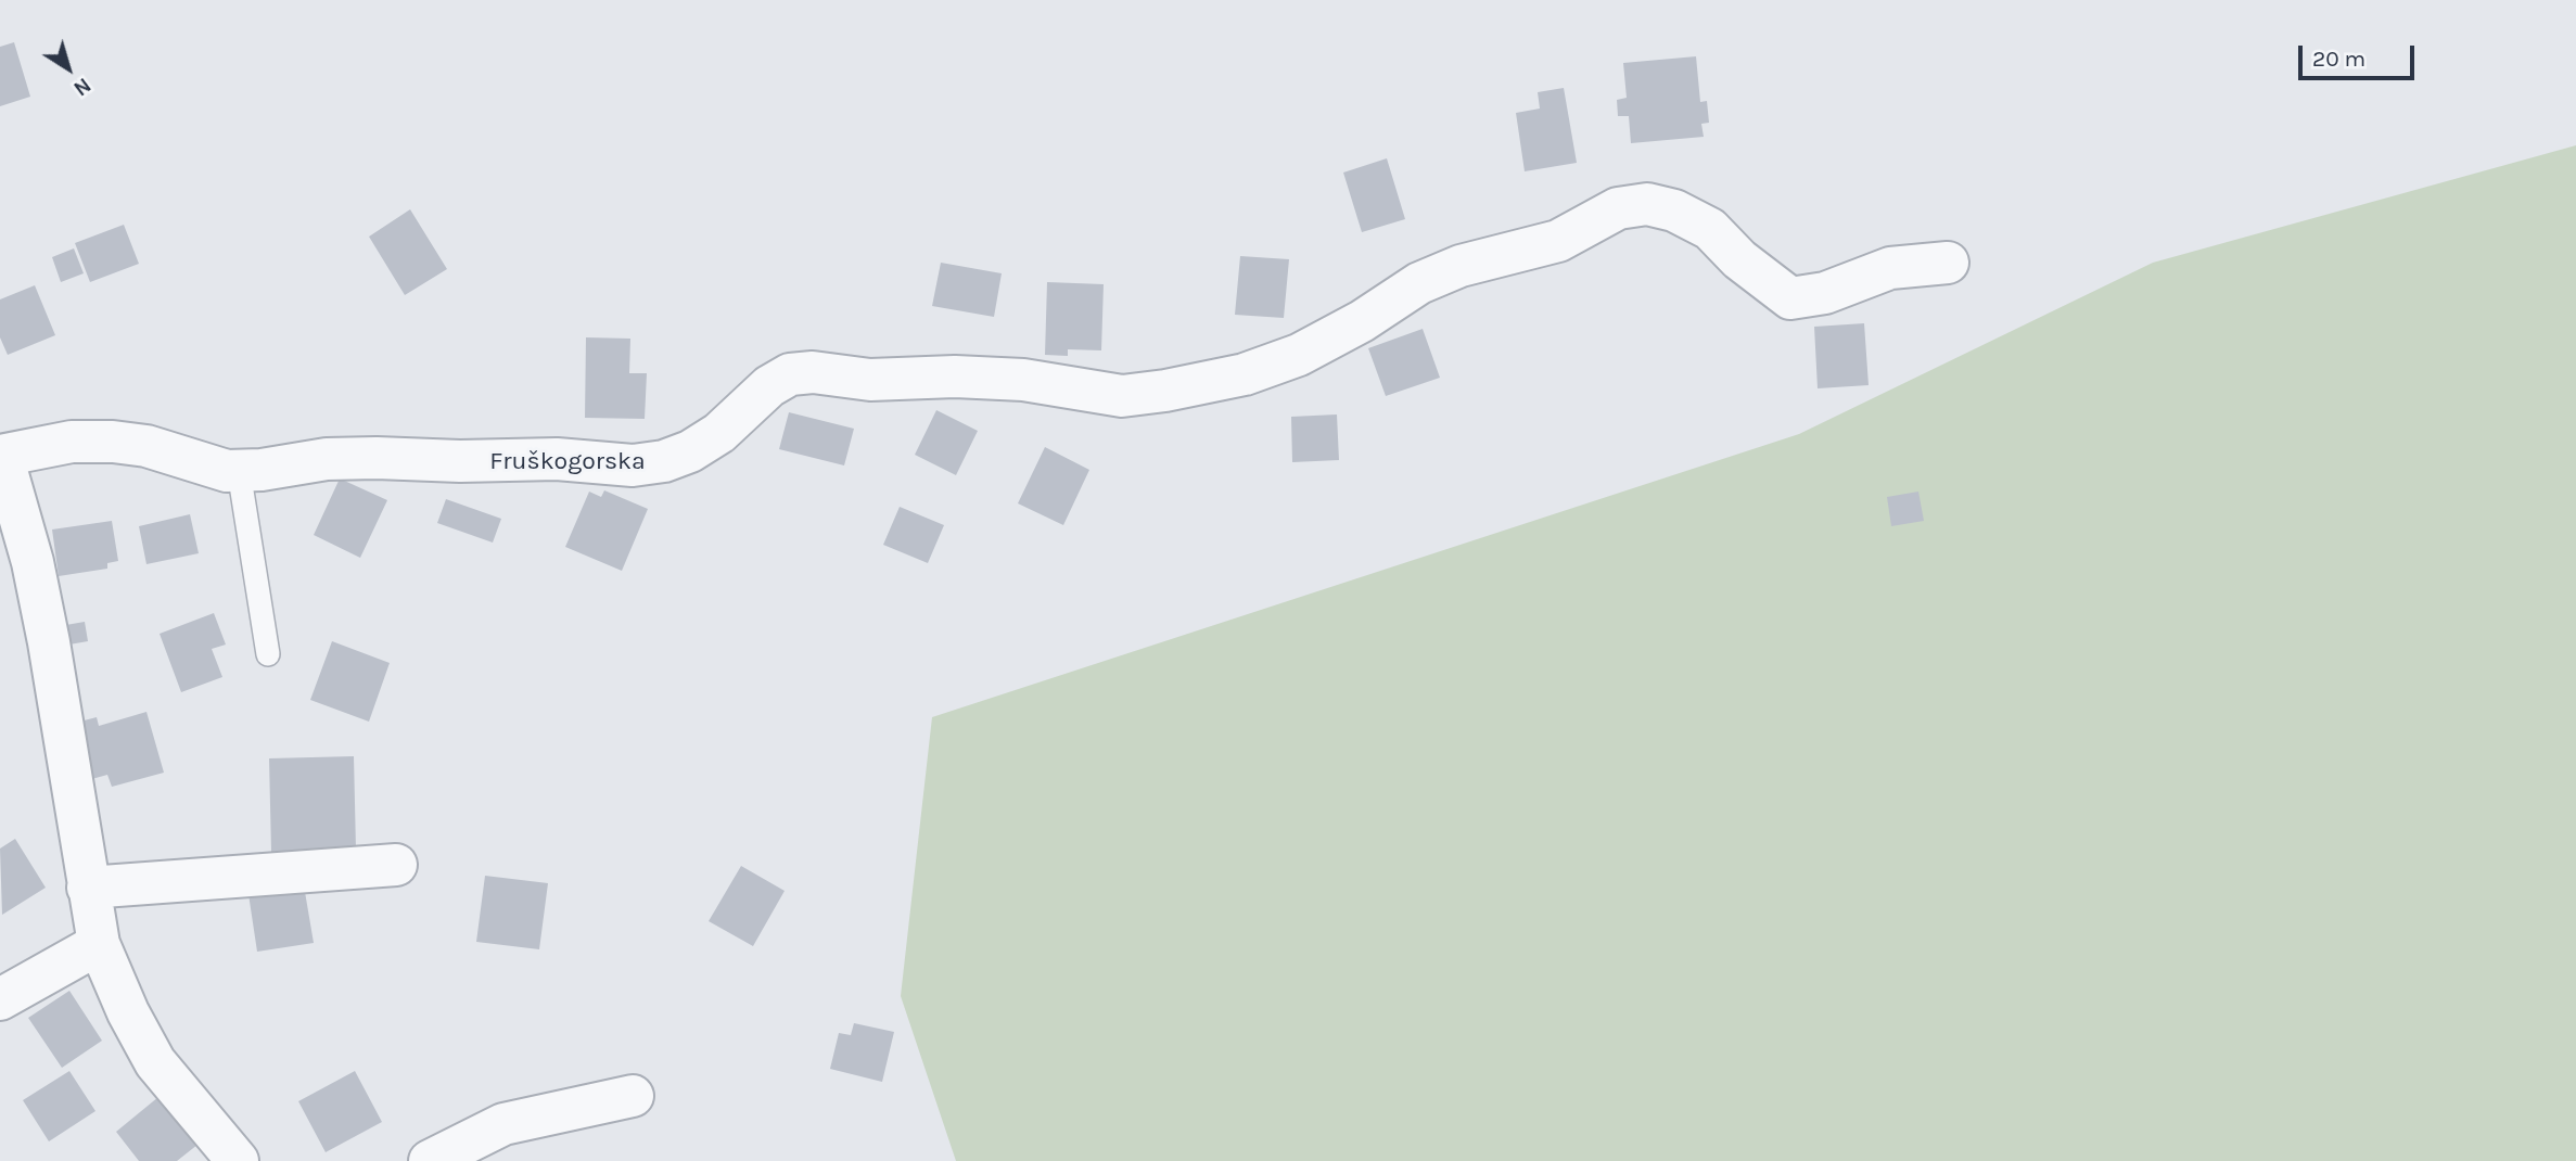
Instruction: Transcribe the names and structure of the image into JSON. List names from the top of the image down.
{
  "streets": {
    "street": ["Fruškogorska"]
  },
  "scale_bar": "20 m",
  "north": "bottom right"
}
